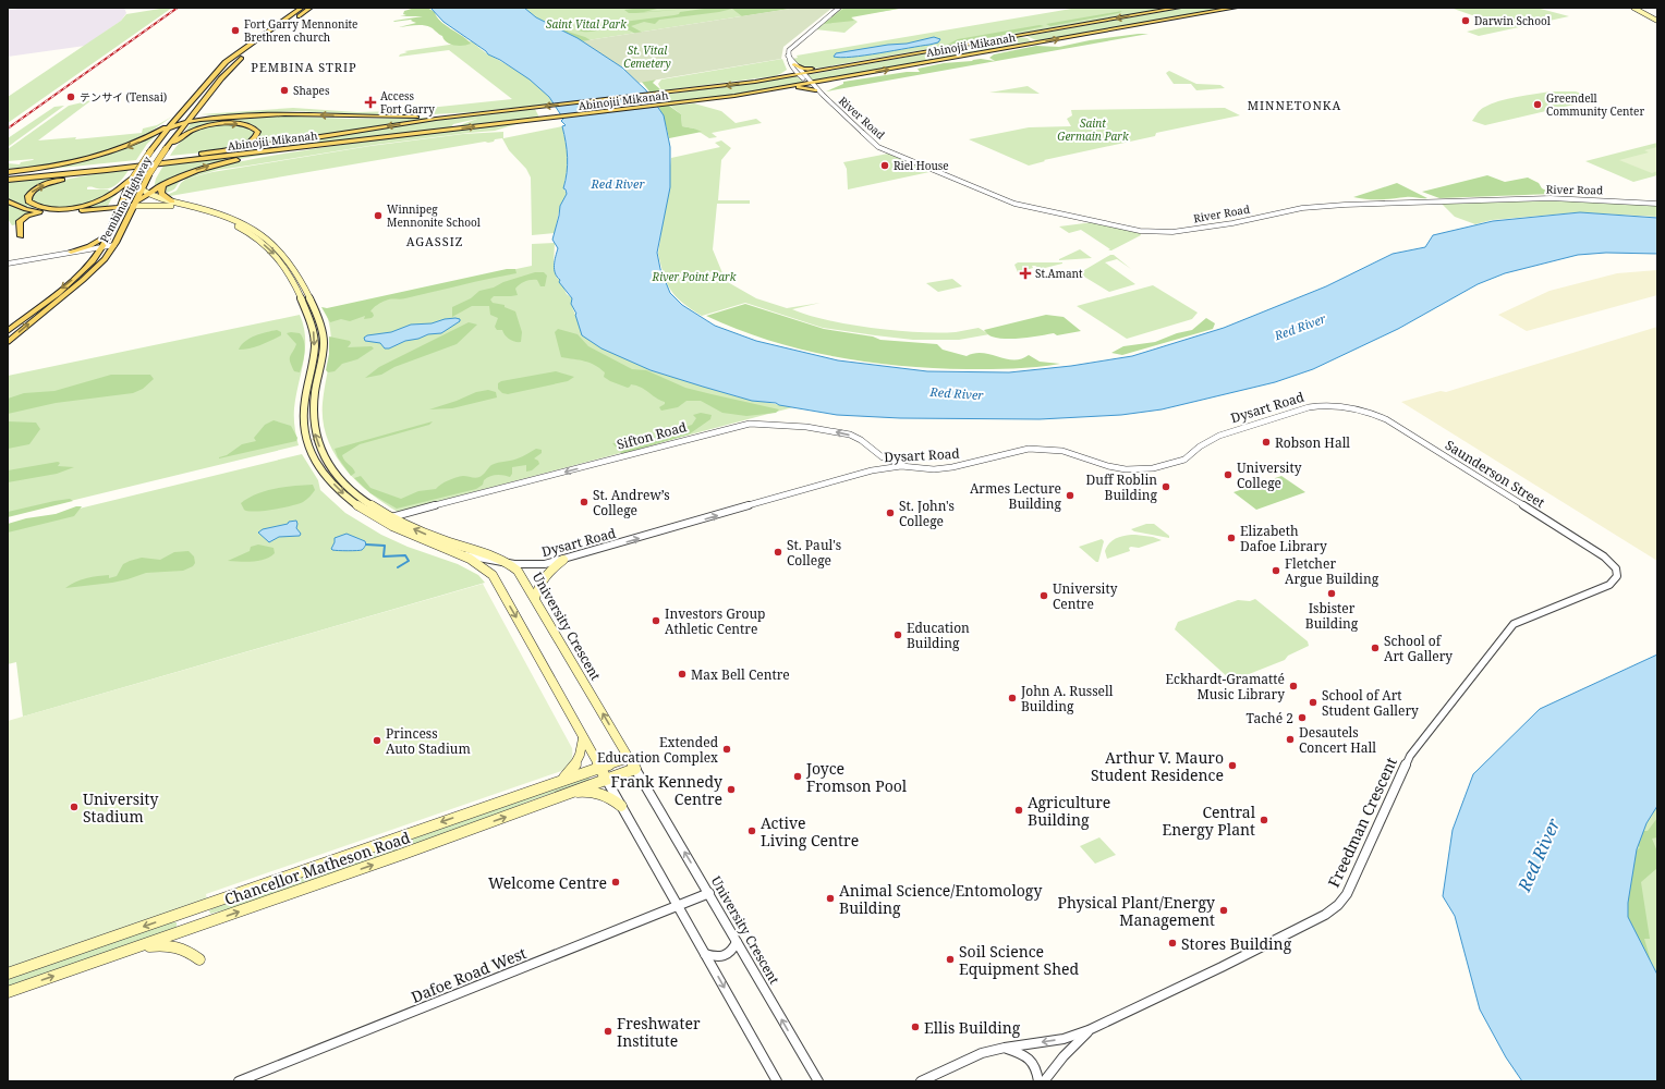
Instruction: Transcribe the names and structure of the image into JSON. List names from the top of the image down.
{
  "streets": {
    "main road": [
      "Abinojii Mikanah",
      "Pembina Highway",
      "University Crescent",
      "Chancellor Matheson Road"
    ],
    "street": [
      "River Road",
      "Dysart Road",
      "Sifton Road",
      "Saunderson Street",
      "Freedman Crescent",
      "Dafoe Road West"
    ]
  },
  "crossings": [
    ["Abinojii Mikanah", "River Road"],
    ["Pembina Highway", "University Crescent"],
    ["Dysart Road", "Sifton Road"],
    ["Dysart Road", "Saunderson Street"],
    ["Dysart Road", "University Crescent"],
    ["Sifton Road", "University Crescent"],
    ["Saunderson Street", "Freedman Crescent"],
    ["University Crescent", "Chancellor Matheson Road"],
    ["University Crescent", "Dafoe Road West"]
  ],
  "one_way": ["Dysart Road", "Sifton Road", "University Crescent"],
  "districts": ["PEMBINA STRIP", "MINNETONKA", "AGASSIZ"],
  "water": ["Red River"],
  "parks": [
    "Saint Vital Park",
    "St. Vital Cemetery",
    "Saint Germain Park",
    "River Point Park"
  ],
  "places": {
    "other": [
      "Darwin School",
      "Fort Garry Mennonite Brethren church",
      "Shapes",
      "テンサイ (Tensai)",
      "Greendell Community Center",
      "Riel House",
      "Winnipeg Mennonite School",
      "Robson Hall",
      "University College",
      "Duff Roblin Building",
      "Armes Lecture Building",
      "St. Andrew’s College",
      "St. John's College",
      "Elizabeth Dafoe Library",
      "St. Paul's College",
      "Fletcher Argue Building",
      "Isbister Building",
      "University Centre",
      "Investors Group Athletic Centre",
      "Education Building",
      "School of Art Gallery",
      "Max Bell Centre",
      "Eckhardt-Gramatté Music Library",
      "John A. Russell Building",
      "School of Art Student Gallery",
      "Taché 2",
      "Desautels Concert Hall",
      "Princess Auto Stadium",
      "Extended Education Complex",
      "Arthur V. Mauro Student Residence",
      "Joyce Fromson Pool",
      "Frank Kennedy Centre",
      "University Stadium",
      "Agriculture Building",
      "Central Energy Plant",
      "Active Living Centre",
      "Welcome Centre",
      "Animal Science/Entomology Building",
      "Physical Plant/Energy Management",
      "Stores Building",
      "Soil Science Equipment Shed",
      "Ellis Building",
      "Freshwater Institute"
    ],
    "health": ["Access Fort Garry", "St.Amant"]
  }
}
